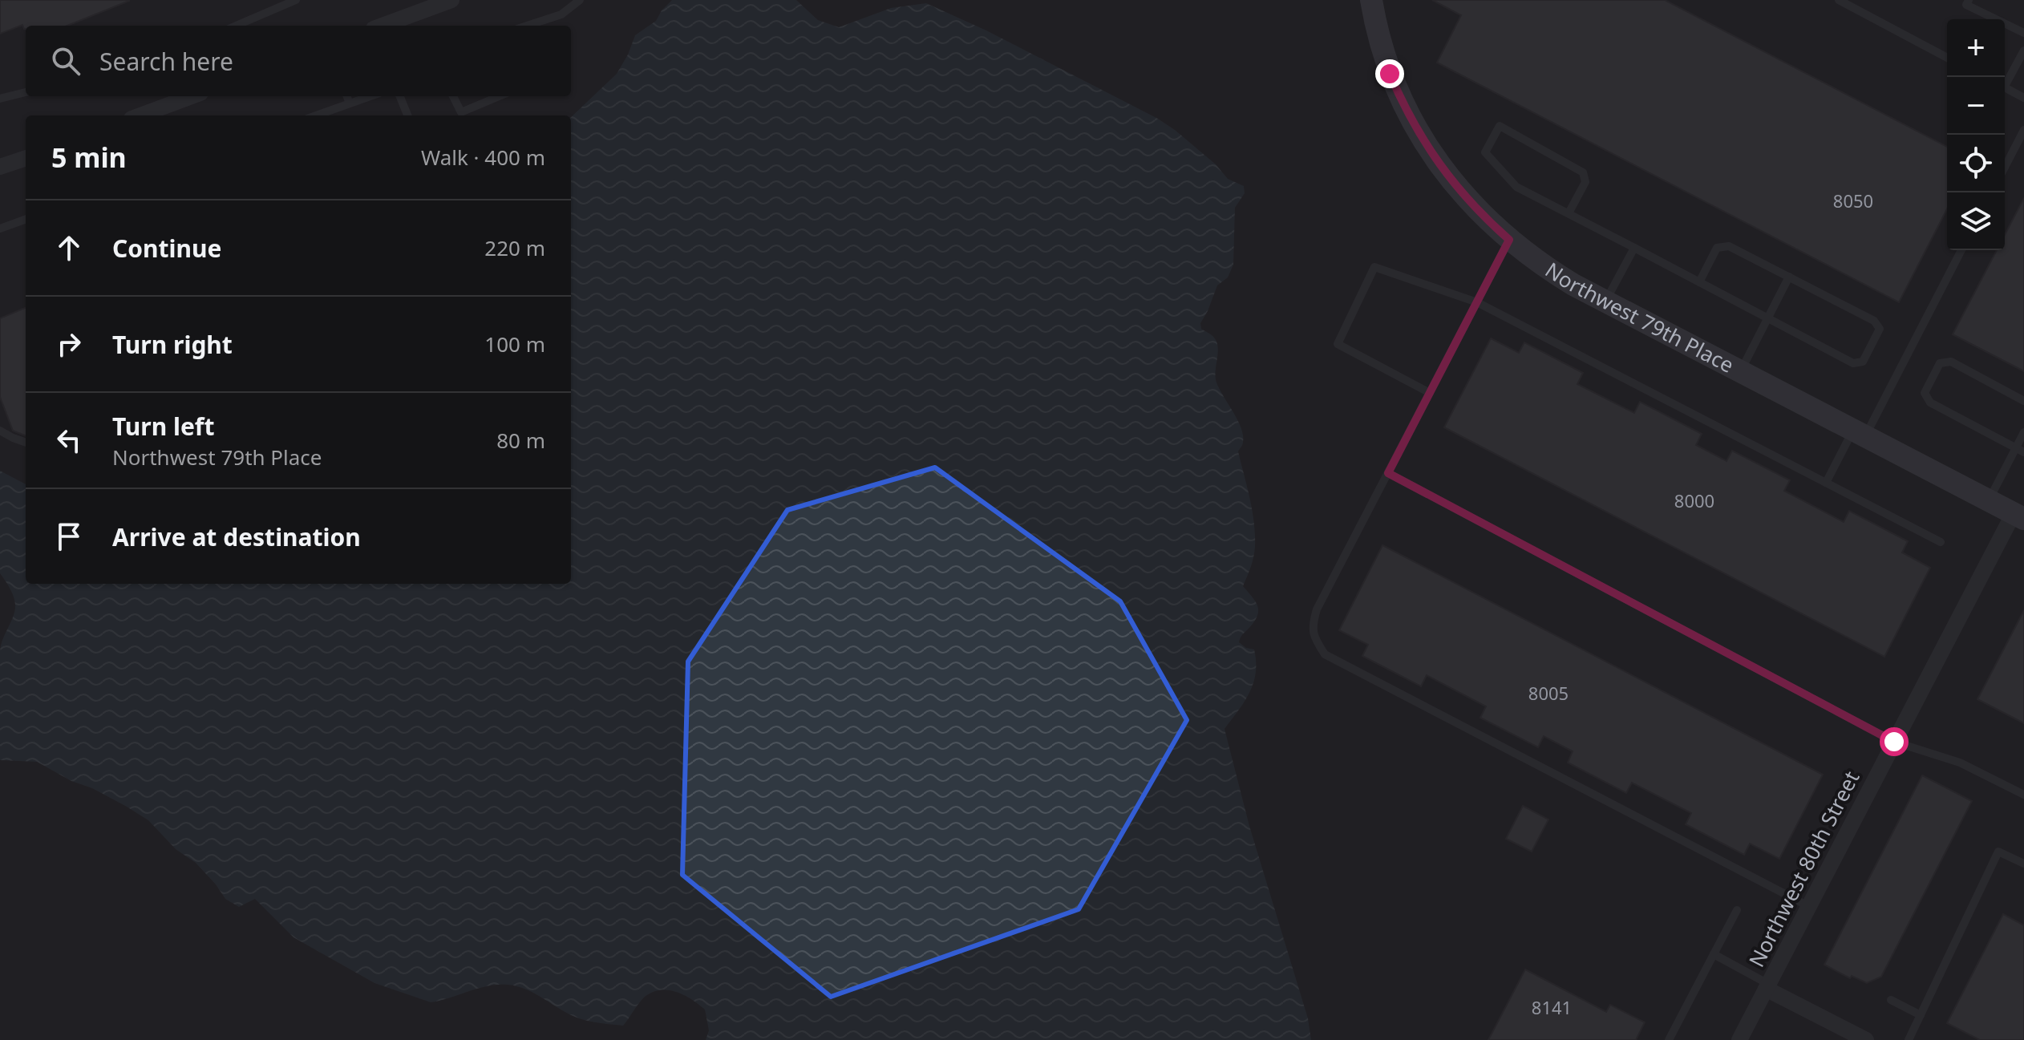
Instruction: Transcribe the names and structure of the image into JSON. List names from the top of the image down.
{
  "streets": {
    "main road": ["Northwest 79th Place"],
    "street": ["Northwest 80th Street"]
  },
  "crossings": [
    ["Northwest 79th Place", "Northwest 80th Street"]
  ],
  "house_numbers": [
    "8050",
    "8000",
    "8005",
    "8141"
  ],
  "page": {
    "map_buttons": ["+", "−"],
    "search": "Search here",
    "heading": ["5 min", "Walk · 400 m"],
    "list": [
      ["Continue", "220 m"],
      ["Turn right", "100 m"],
      ["Turn left", "Northwest 79th Place", "80 m"],
      "Arrive at destination"
    ]
  }
}
